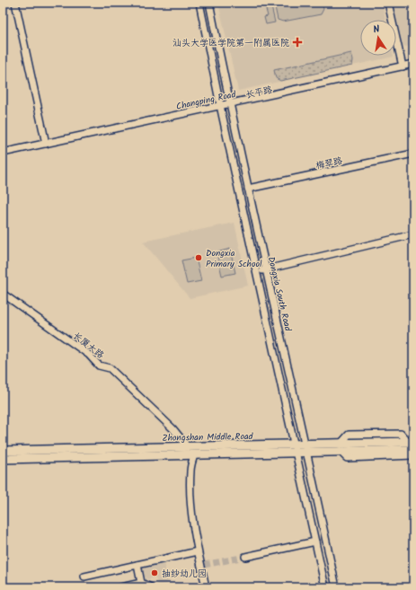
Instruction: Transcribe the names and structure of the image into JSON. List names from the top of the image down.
{
  "streets": {
    "main road": ["Zhongshan Middle Road"],
    "street": [
      "长平路",
      "Changping Road",
      "梅翠路",
      "Dongxia South Road",
      "长厦大路"
    ]
  },
  "crossings": [
    ["长平路", "Changping Road"],
    ["长平路", "Dongxia South Road"],
    ["Changping Road", "Dongxia South Road"],
    ["梅翠路", "Dongxia South Road"],
    ["Dongxia South Road", "Zhongshan Middle Road"],
    ["长厦大路", "Zhongshan Middle Road"]
  ],
  "places": {
    "health": ["汕头大学医学院第一附属医院"],
    "other": ["Dongxia Primary School", "抽纱幼儿园"]
  },
  "north": "top"
}
